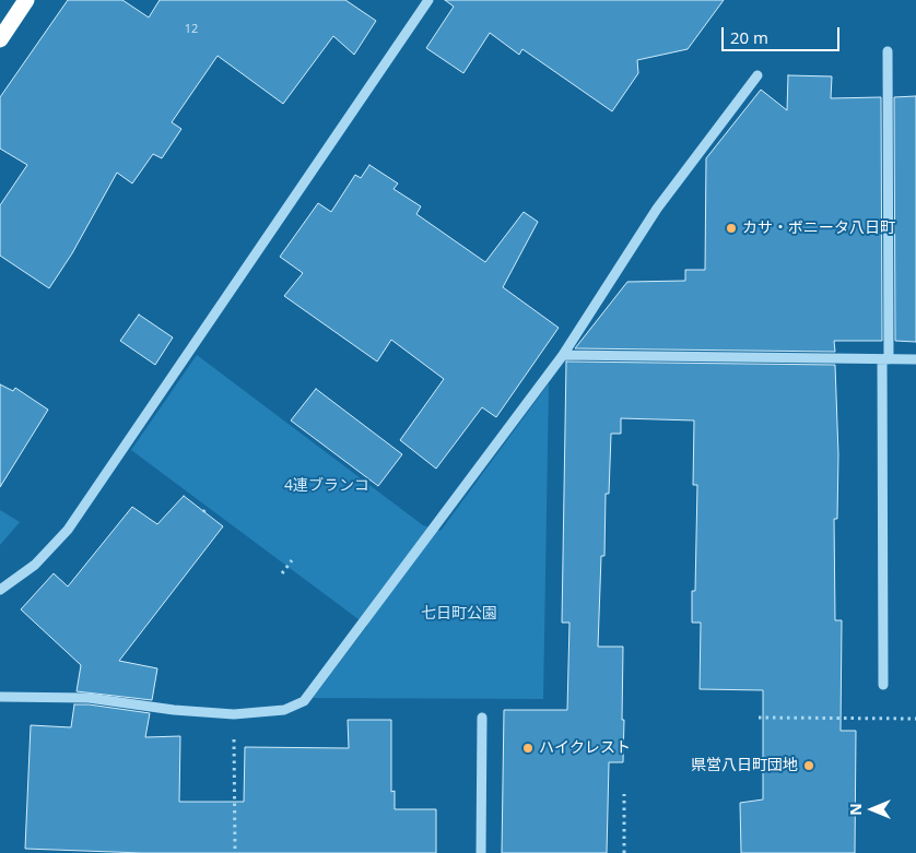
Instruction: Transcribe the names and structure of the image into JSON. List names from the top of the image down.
{
  "parks": ["4連ブランコ", "七日町公園"],
  "places": ["カサ・ボニータ八日町", "ハイクレスト", "県営八日町団地"],
  "house_numbers": ["12"],
  "scale_bar": "20 m",
  "north": "left"
}
